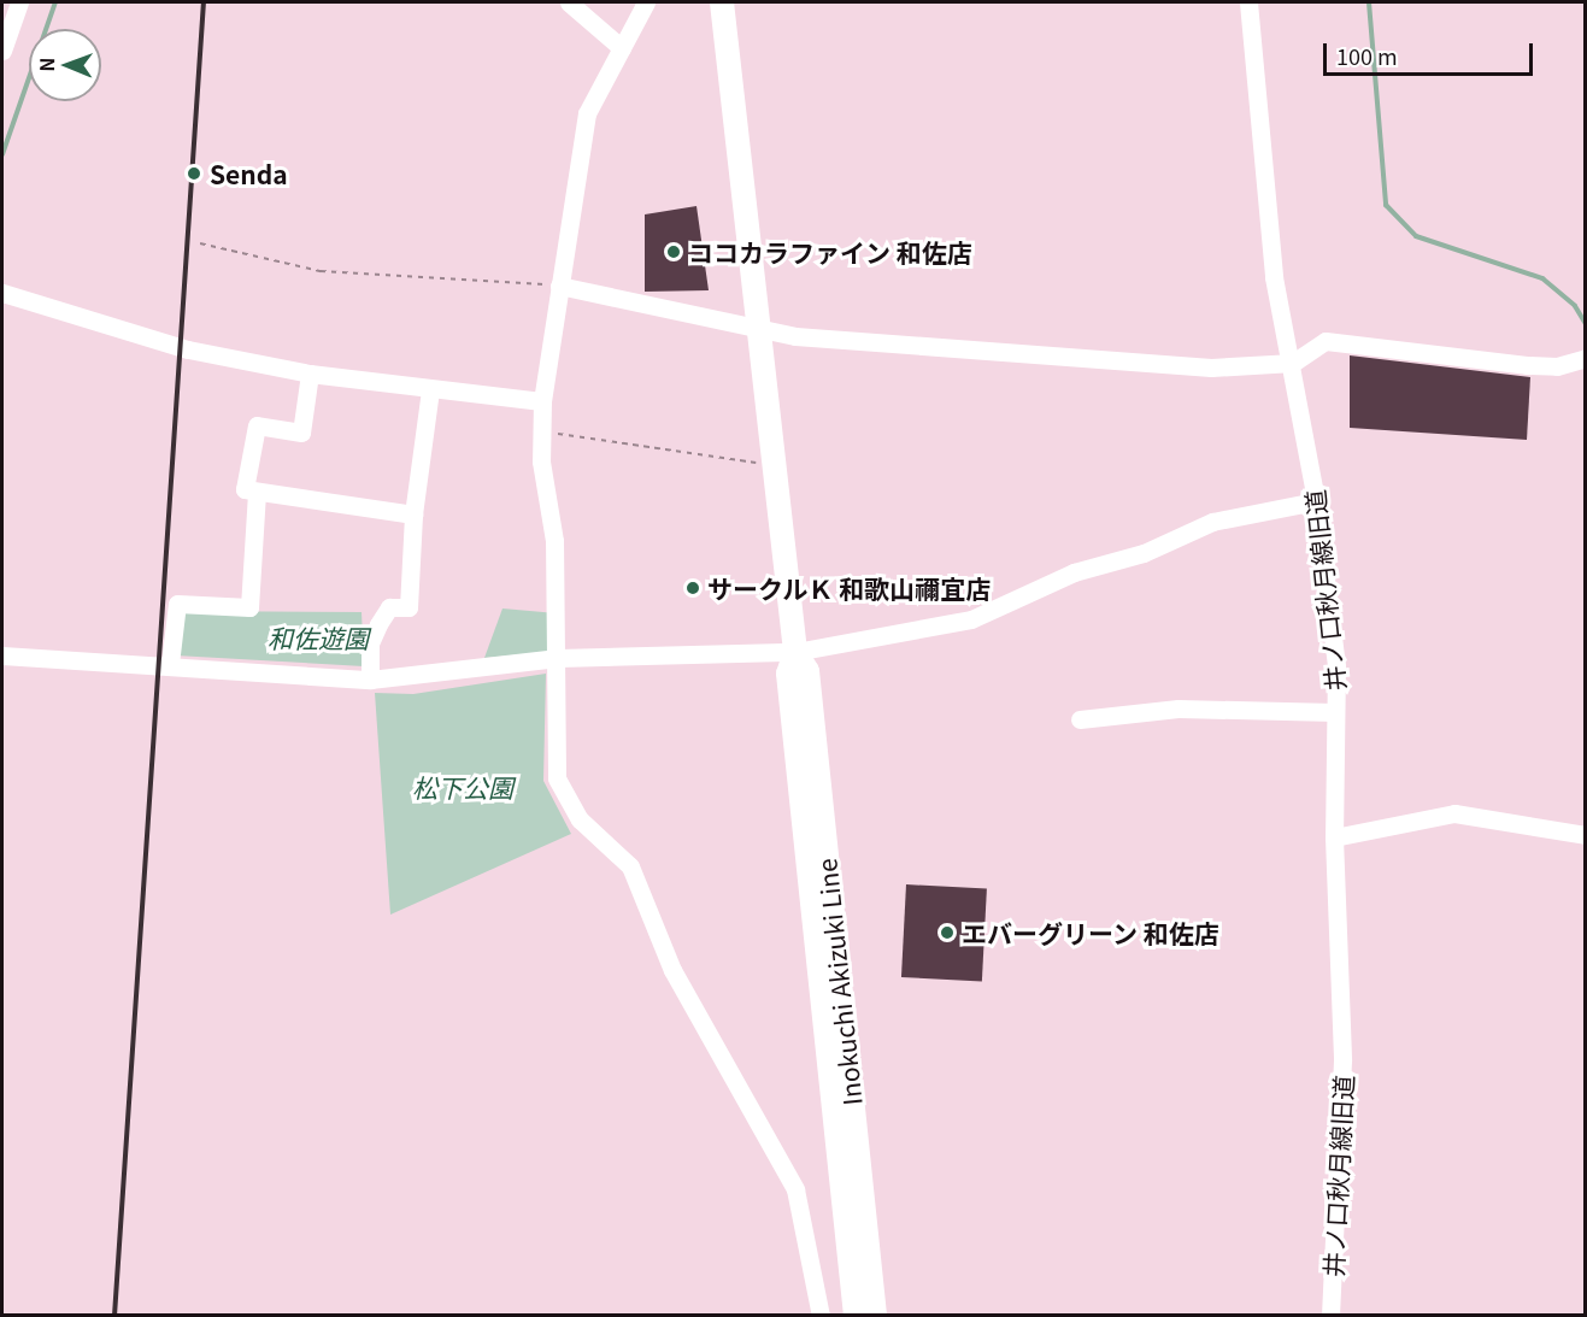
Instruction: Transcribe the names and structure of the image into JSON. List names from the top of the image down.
{
  "streets": {
    "main road": ["Inokuchi Akizuki Line"],
    "street": ["井ノ口秋月線旧道"]
  },
  "parks": ["和佐遊園", "松下公園"],
  "places": [
    "Senda",
    "ココカラファイン 和佐店",
    "サークルＫ 和歌山禰宜店",
    "エバーグリーン 和佐店"
  ],
  "scale_bar": "100 m",
  "north": "left"
}
